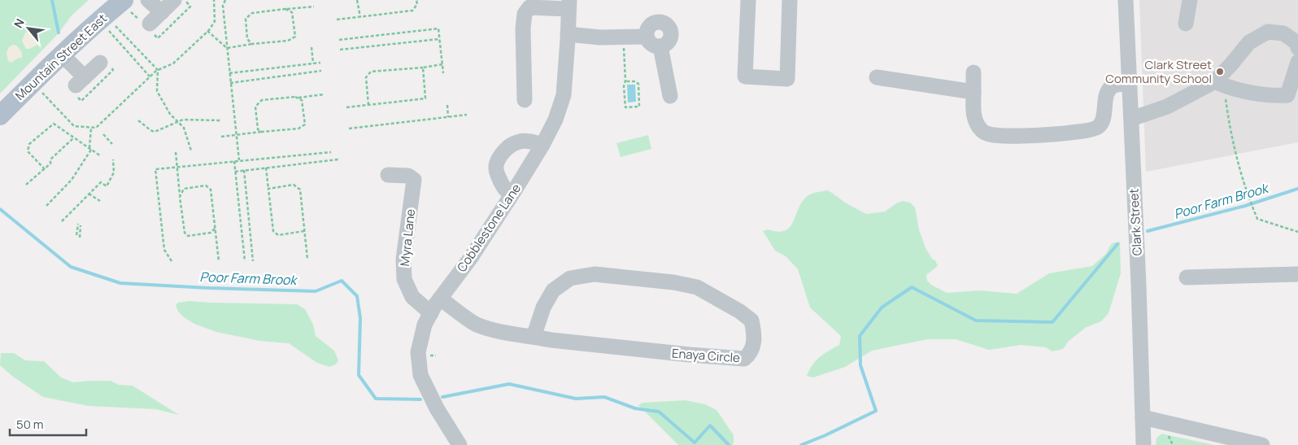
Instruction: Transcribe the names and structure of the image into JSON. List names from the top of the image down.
{
  "streets": {
    "main road": ["Mountain Street East"],
    "street": [
      "Clark Street",
      "Cobblestone Lane",
      "Myra Lane",
      "Enaya Circle"
    ]
  },
  "crossings": [
    ["Cobblestone Lane", "Myra Lane"],
    ["Cobblestone Lane", "Enaya Circle"]
  ],
  "water": ["Poor Farm Brook"],
  "places": ["Clark Street Community School"],
  "scale_bar": "50 m",
  "north": "top left"
}
